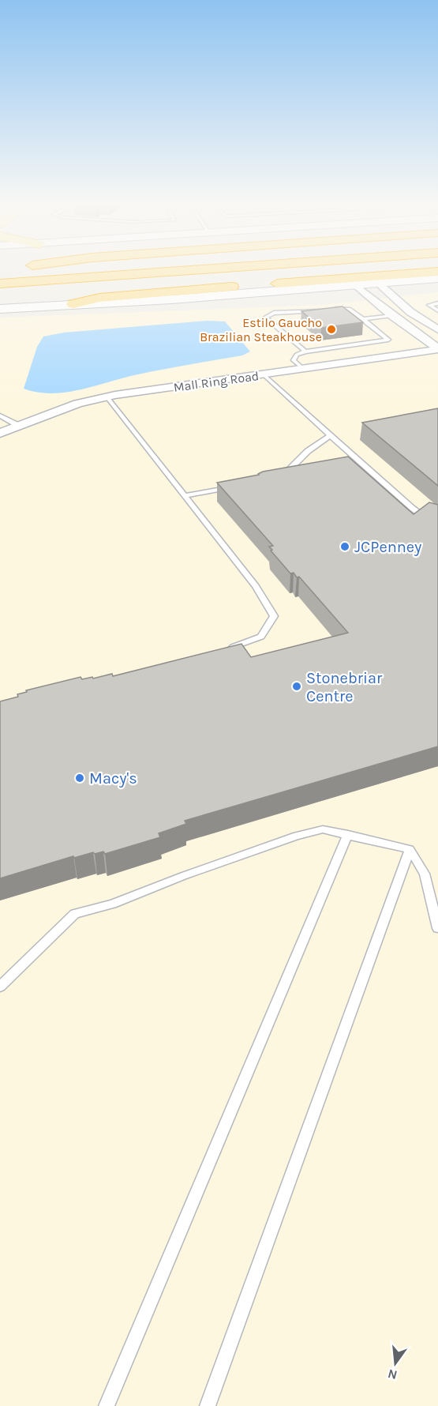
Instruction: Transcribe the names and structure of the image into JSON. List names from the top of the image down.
{
  "streets": {
    "street": ["Mall Ring Road"]
  },
  "places": [
    "Estilo Gaucho Brazilian Steakhouse",
    "JCPenney",
    "Stonebriar Centre",
    "Macy's"
  ],
  "north": "bottom"
}
